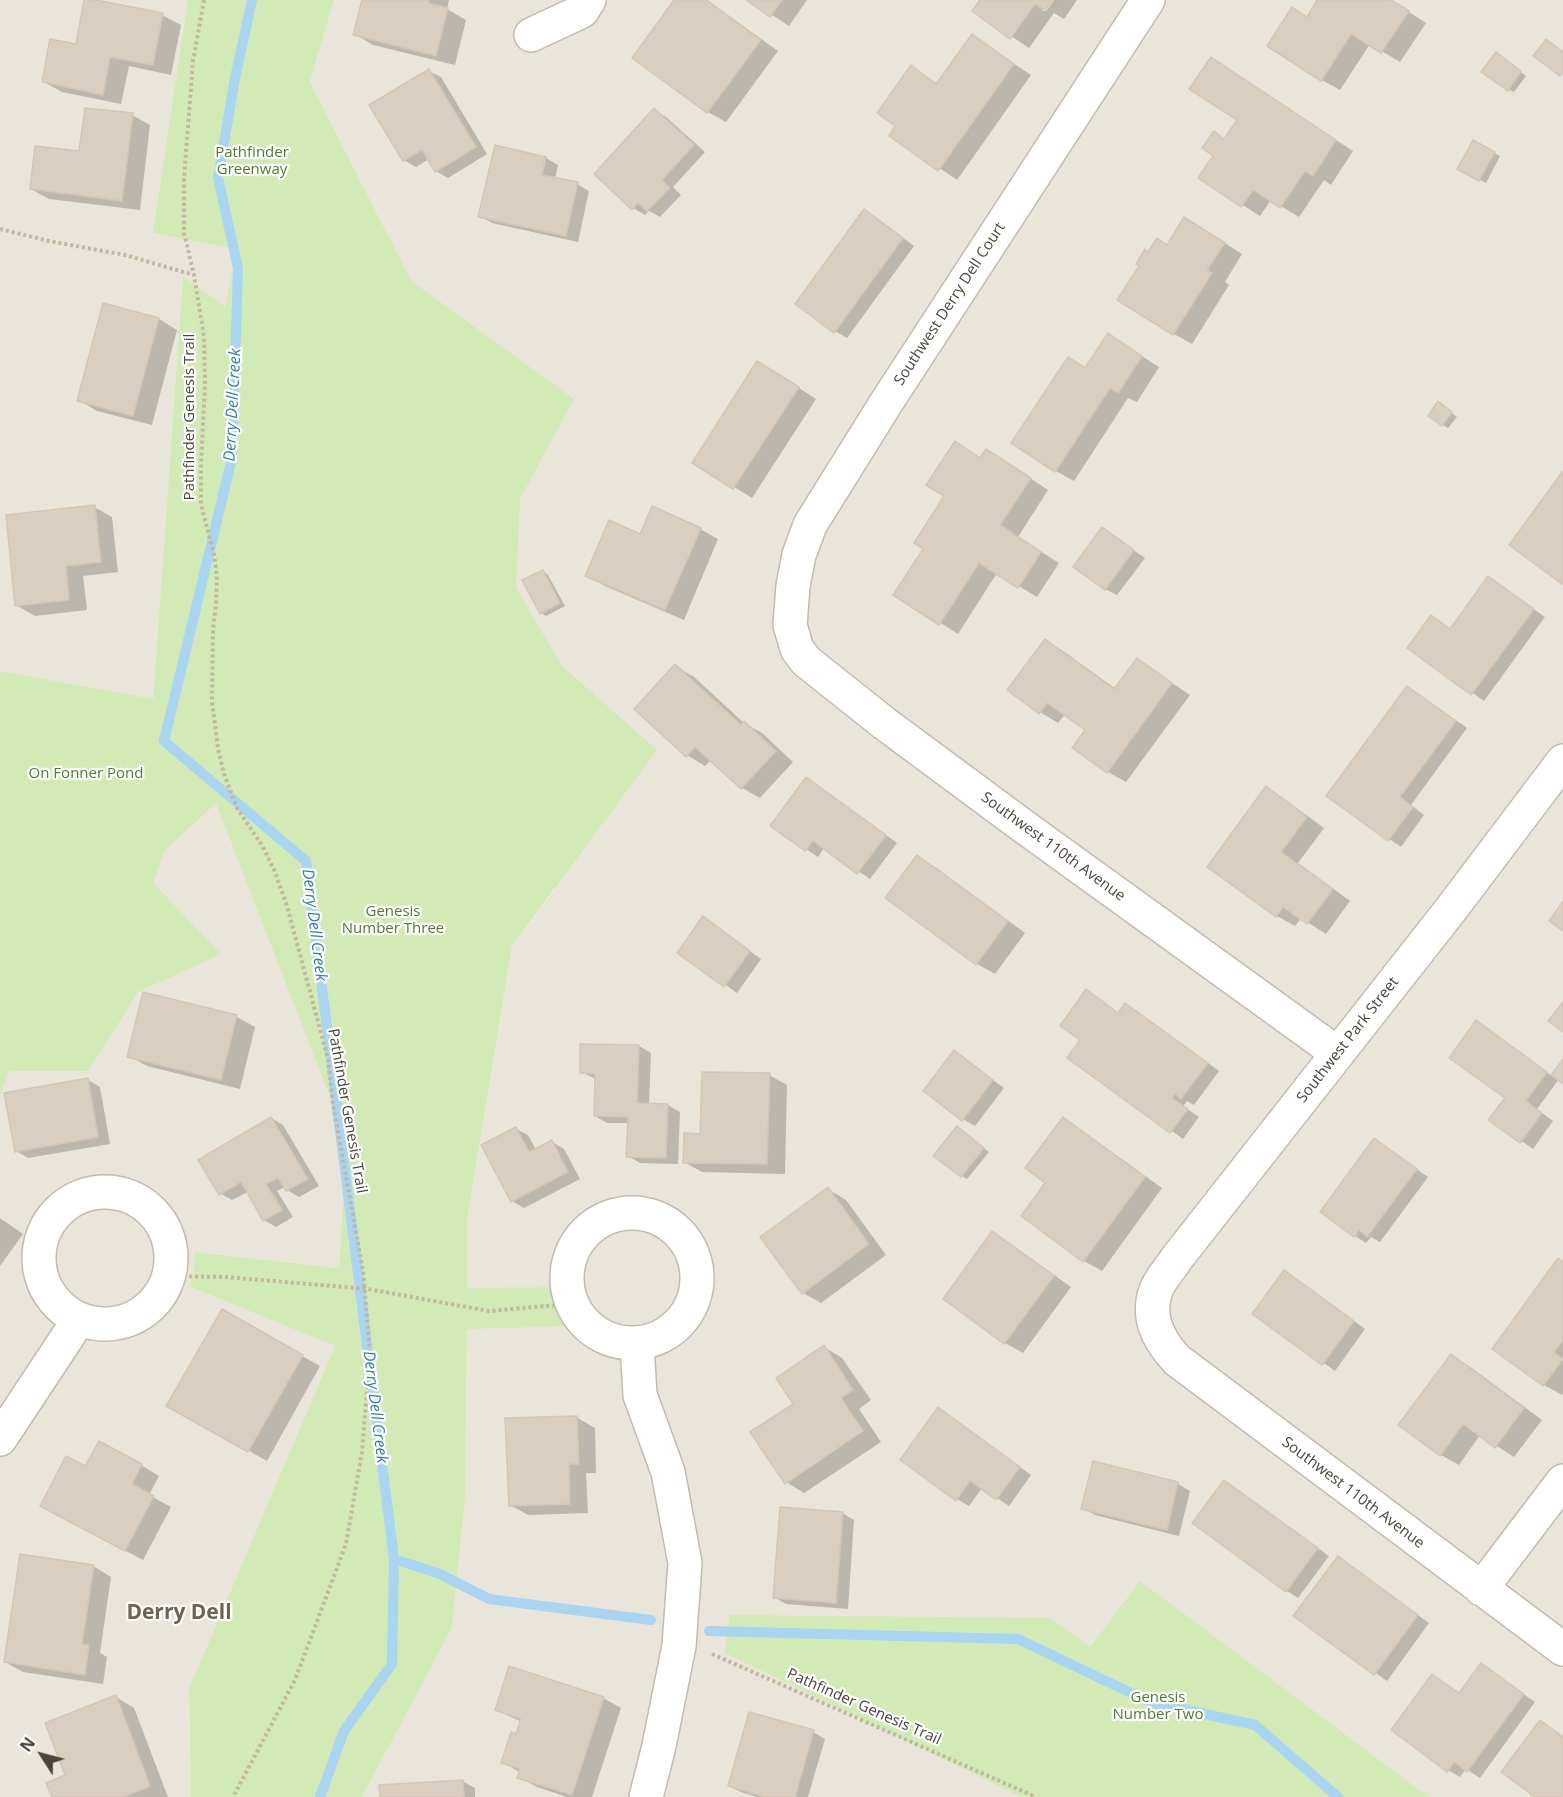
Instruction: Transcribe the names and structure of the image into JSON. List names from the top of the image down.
{
  "streets": {
    "street": ["Southwest Derry Dell Court", "Southwest 110th Avenue", "Southwest Park Street"],
    "path": ["Pathfinder Genesis Trail"]
  },
  "crossings": [
    ["Southwest Derry Dell Court", "Southwest 110th Avenue"],
    ["Southwest 110th Avenue", "Southwest Park Street"]
  ],
  "districts": ["Derry Dell"],
  "water": ["Derry Dell Creek"],
  "parks": [
    "Pathfinder Greenway",
    "On Fonner Pond",
    "Genesis Number Three",
    "Genesis Number Two"
  ],
  "north": "top left"
}
